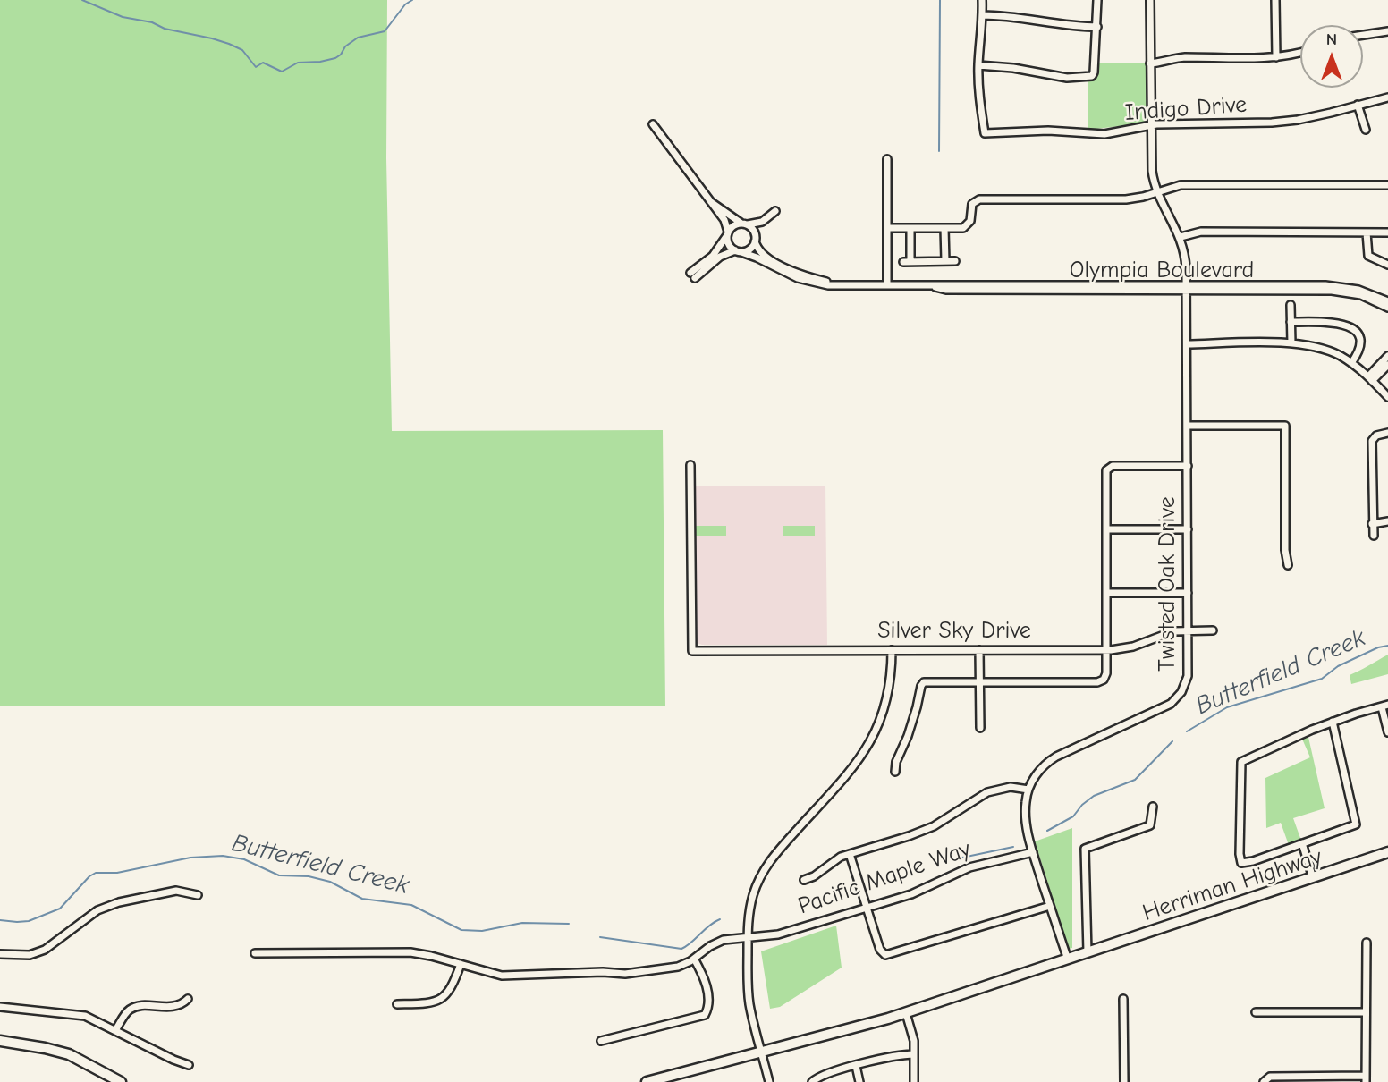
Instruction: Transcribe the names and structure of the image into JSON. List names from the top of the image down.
{
  "streets": {
    "main road": ["Herriman Highway"],
    "street": [
      "Indigo Drive",
      "Olympia Boulevard",
      "Twisted Oak Drive",
      "Silver Sky Drive",
      "Pacific Maple Way"
    ]
  },
  "crossings": [
    ["Indigo Drive", "Twisted Oak Drive"],
    ["Olympia Boulevard", "Twisted Oak Drive"],
    ["Twisted Oak Drive", "Silver Sky Drive"]
  ],
  "water": ["Butterfield Creek"],
  "north": "top"
}
